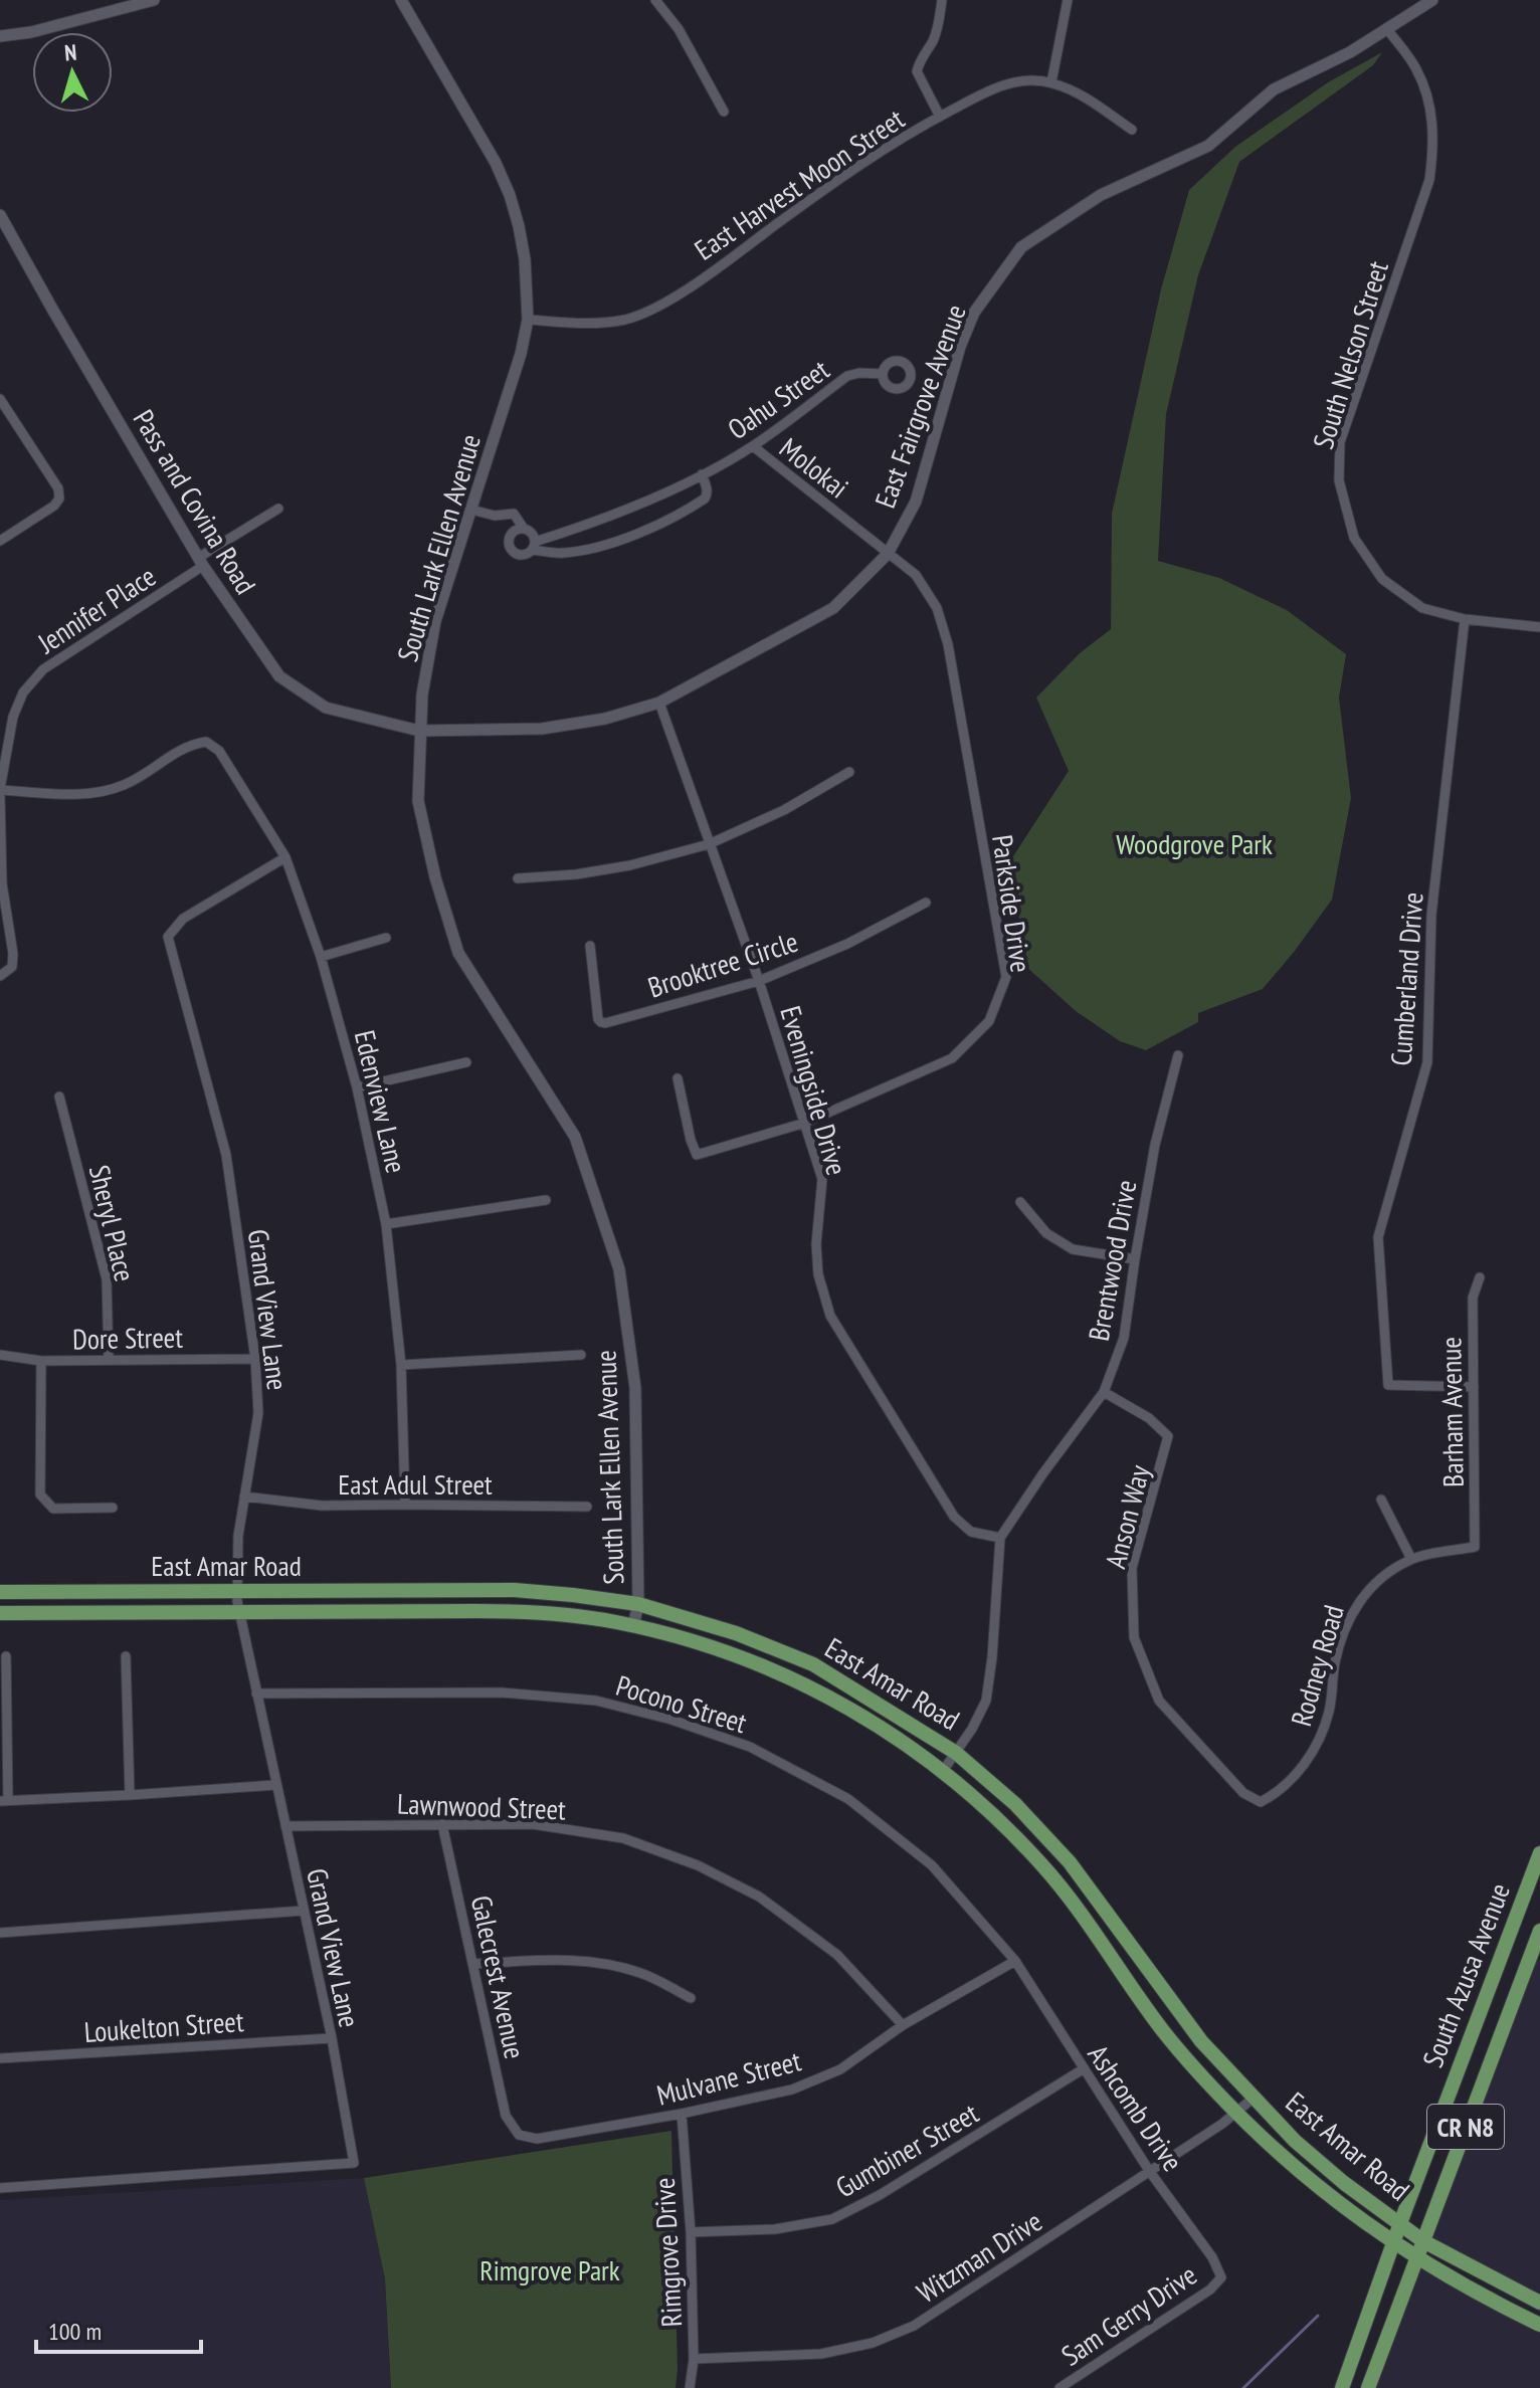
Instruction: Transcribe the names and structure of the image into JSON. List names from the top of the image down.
{
  "streets": {
    "main road": ["East Amar Road", "South Azusa Avenue", "CR N8"],
    "street": [
      "East Harvest Moon Street",
      "South Nelson Street",
      "Oahu Street",
      "East Fairgrove Avenue",
      "Molokai",
      "Pass and Covina Road",
      "South Lark Ellen Avenue",
      "Jennifer Place",
      "Parkside Drive",
      "Brooktree Circle",
      "Cumberland Drive",
      "Eveningside Drive",
      "Edenview Lane",
      "Sheryl Place",
      "Brentwood Drive",
      "Grand View Lane",
      "Dore Street",
      "Barham Avenue",
      "East Adul Street",
      "Anson Way",
      "Rodney Road",
      "Pocono Street",
      "Lawnwood Street",
      "Galecrest Avenue",
      "Loukelton Street",
      "Mulvane Street",
      "Ashcomb Drive",
      "Gumbiner Street",
      "Rimgrove Drive",
      "Witzman Drive",
      "Sam Gerry Drive"
    ]
  },
  "crossings": [
    ["East Harvest Moon Street", "South Lark Ellen Avenue"],
    ["South Nelson Street", "East Fairgrove Avenue"],
    ["South Nelson Street", "Cumberland Drive"],
    ["Oahu Street", "Molokai"],
    ["East Fairgrove Avenue", "Molokai"],
    ["East Fairgrove Avenue", "Pass and Covina Road"],
    ["East Fairgrove Avenue", "South Lark Ellen Avenue"],
    ["East Fairgrove Avenue", "Parkside Drive"],
    ["East Fairgrove Avenue", "Eveningside Drive"],
    ["Molokai", "Parkside Drive"],
    ["Pass and Covina Road", "South Lark Ellen Avenue"],
    ["Pass and Covina Road", "Jennifer Place"],
    ["South Lark Ellen Avenue", "East Amar Road"],
    ["Jennifer Place", "Edenview Lane"],
    ["Parkside Drive", "Eveningside Drive"],
    ["Brooktree Circle", "Eveningside Drive"],
    ["Cumberland Drive", "Barham Avenue"],
    ["Eveningside Drive", "Brentwood Drive"],
    ["Edenview Lane", "Grand View Lane"],
    ["Edenview Lane", "East Adul Street"],
    ["Sheryl Place", "Dore Street"],
    ["Brentwood Drive", "Anson Way"],
    ["Grand View Lane", "Dore Street"],
    ["Grand View Lane", "East Adul Street"],
    ["Grand View Lane", "East Amar Road"],
    ["Grand View Lane", "Pocono Street"],
    ["Grand View Lane", "Lawnwood Street"],
    ["Grand View Lane", "Loukelton Street"],
    ["Barham Avenue", "Rodney Road"],
    ["Anson Way", "Rodney Road"],
    ["East Amar Road", "South Azusa Avenue"],
    ["East Amar Road", "Witzman Drive"],
    ["Pocono Street", "Mulvane Street"],
    ["Pocono Street", "Ashcomb Drive"],
    ["Lawnwood Street", "Galecrest Avenue"],
    ["Lawnwood Street", "Mulvane Street"],
    ["Galecrest Avenue", "Mulvane Street"],
    ["Mulvane Street", "Ashcomb Drive"],
    ["Mulvane Street", "Rimgrove Drive"],
    ["Ashcomb Drive", "Gumbiner Street"],
    ["Ashcomb Drive", "Witzman Drive"],
    ["Ashcomb Drive", "Sam Gerry Drive"],
    ["Gumbiner Street", "Rimgrove Drive"],
    ["Rimgrove Drive", "Witzman Drive"]
  ],
  "parks": ["Woodgrove Park", "Rimgrove Park"],
  "scale_bar": "100 m",
  "north": "top"
}
